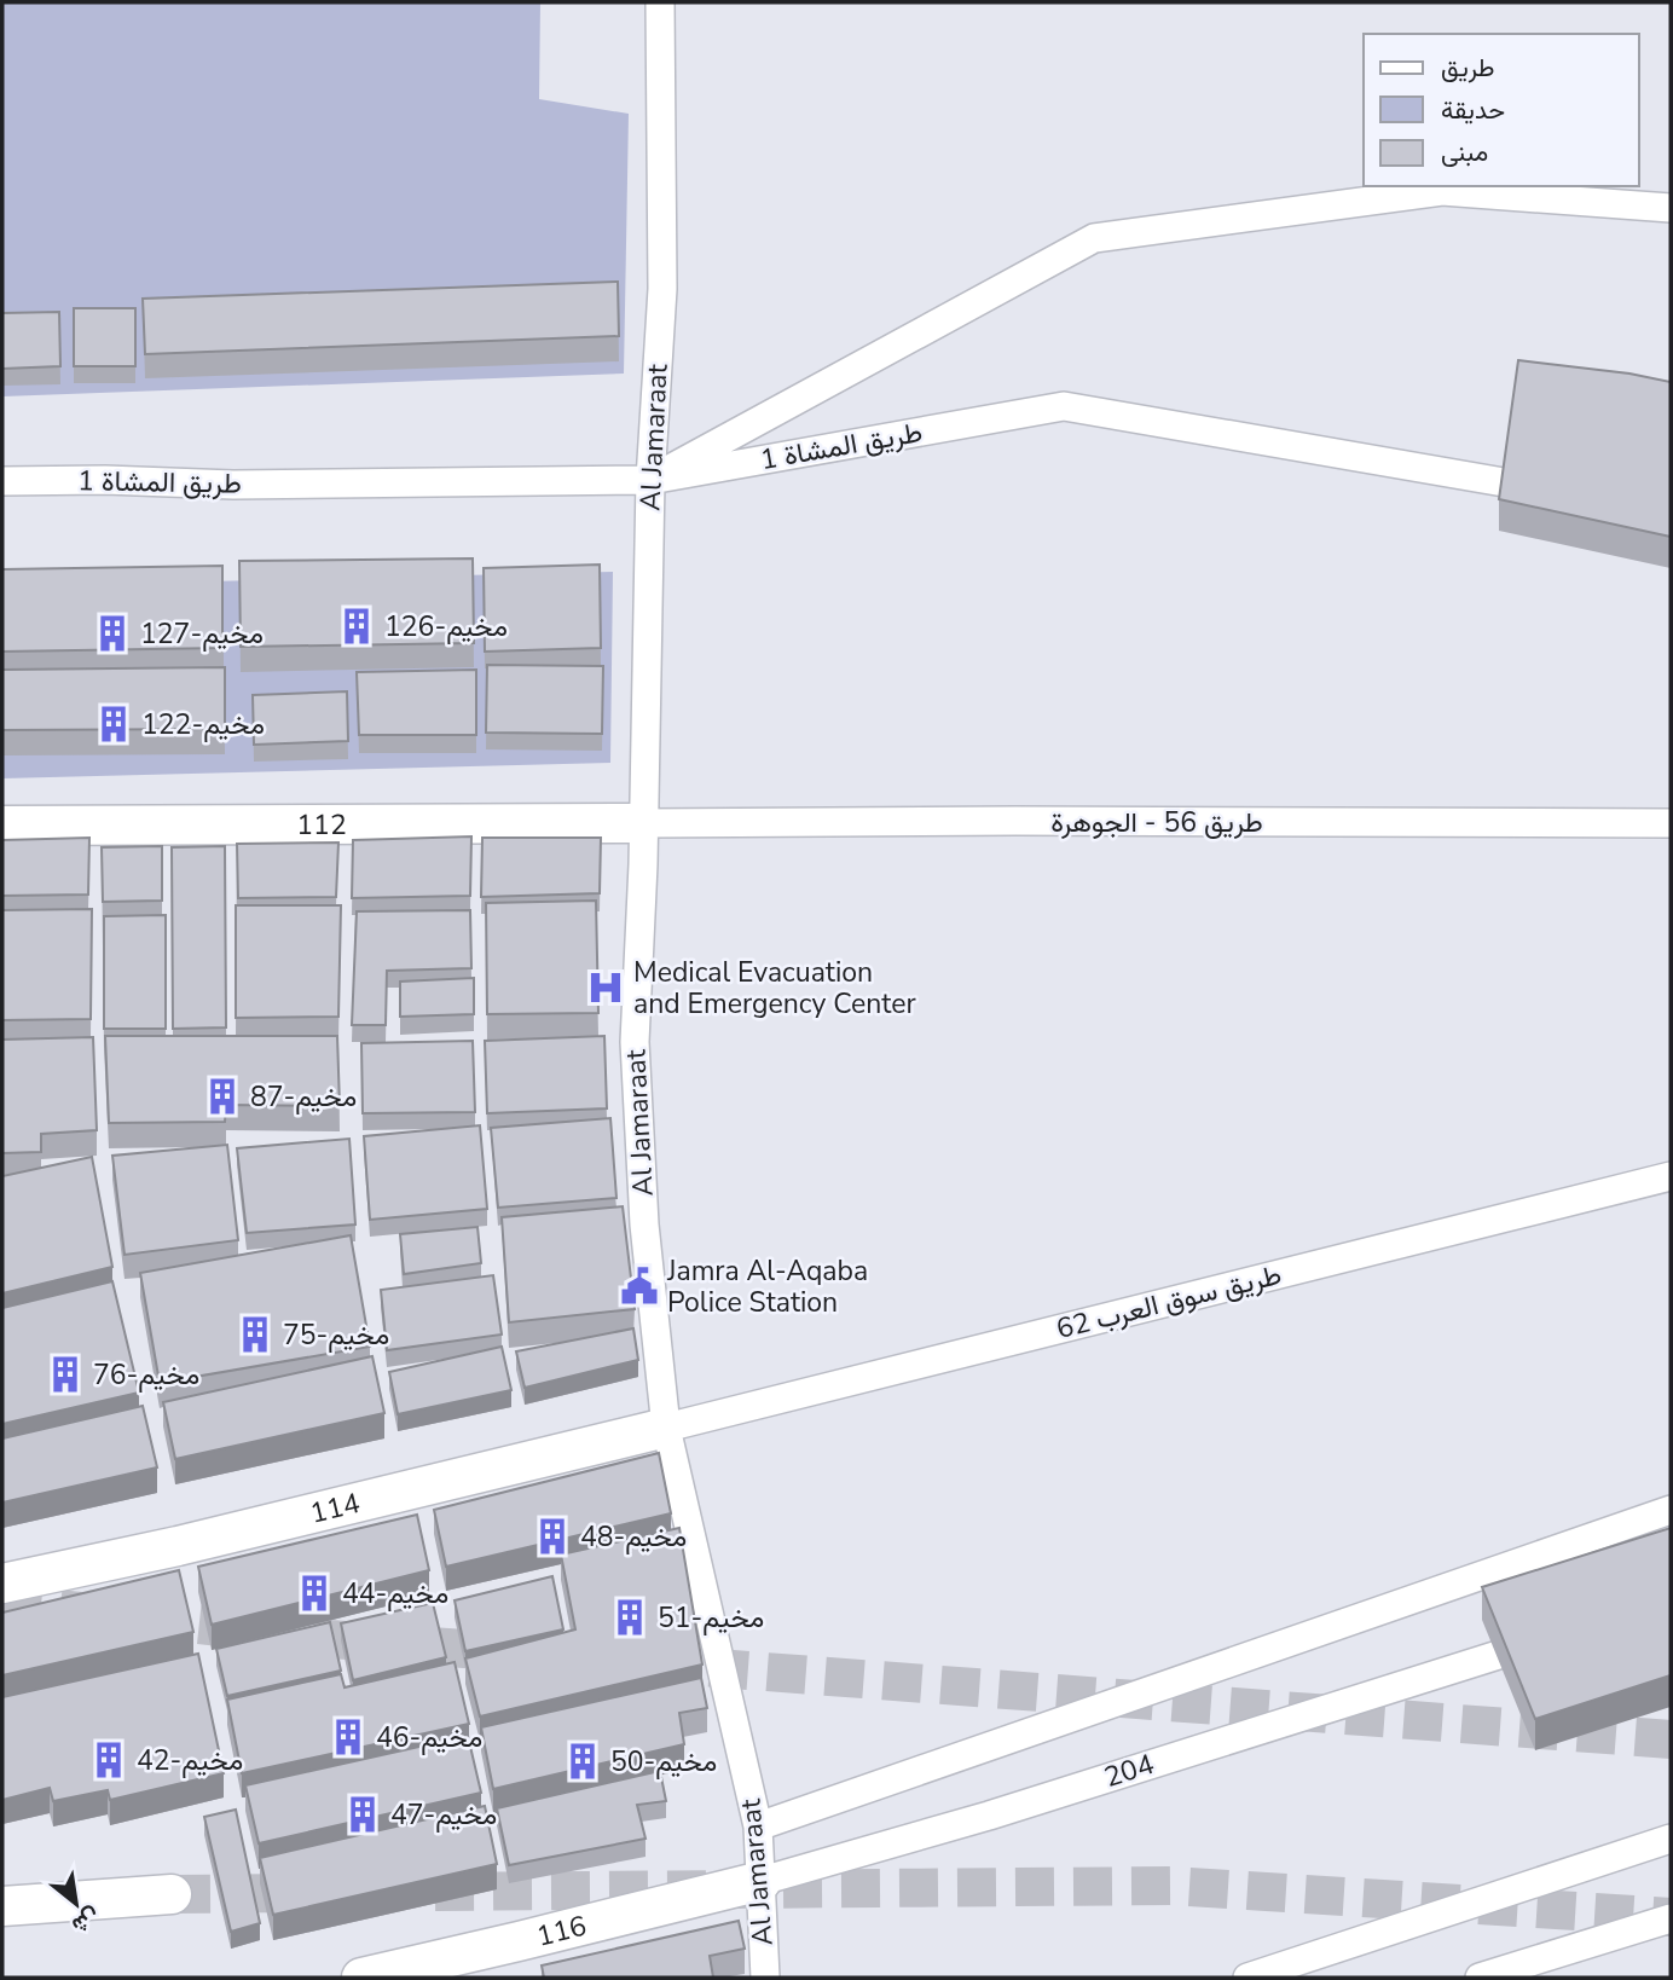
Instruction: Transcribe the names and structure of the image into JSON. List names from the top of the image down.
{
  "streets": {
    "street": [
      "Al Jamaraat",
      "طريق المشاة 1",
      "طريق 56 - الجوهرة",
      "112",
      "طريق سوق العرب 62",
      "114",
      "204",
      "116"
    ]
  },
  "crossings": [
    ["Al Jamaraat", "طريق المشاة 1"],
    ["Al Jamaraat", "طريق 56 - الجوهرة"],
    ["Al Jamaraat", "112"],
    ["Al Jamaraat", "طريق سوق العرب 62"],
    ["Al Jamaraat", "114"],
    ["Al Jamaraat", "204"],
    ["Al Jamaraat", "116"],
    ["طريق 56 - الجوهرة", "112"],
    ["طريق سوق العرب 62", "114"],
    ["204", "116"]
  ],
  "places": {
    "building": [
      "مخيم-126",
      "مخيم-127",
      "مخيم-122",
      "مخيم-87",
      "مخيم-75",
      "مخيم-76",
      "مخيم-48",
      "مخيم-44",
      "مخيم-51",
      "مخيم-46",
      "مخيم-42",
      "مخيم-50",
      "مخيم-47"
    ],
    "hospital": ["Medical Evacuation and Emergency Center"],
    "public building": ["Jamra Al-Aqaba Police Station"]
  },
  "legend": ["طريق", "حديقة", "مبنى"],
  "north": "bottom right"
}
